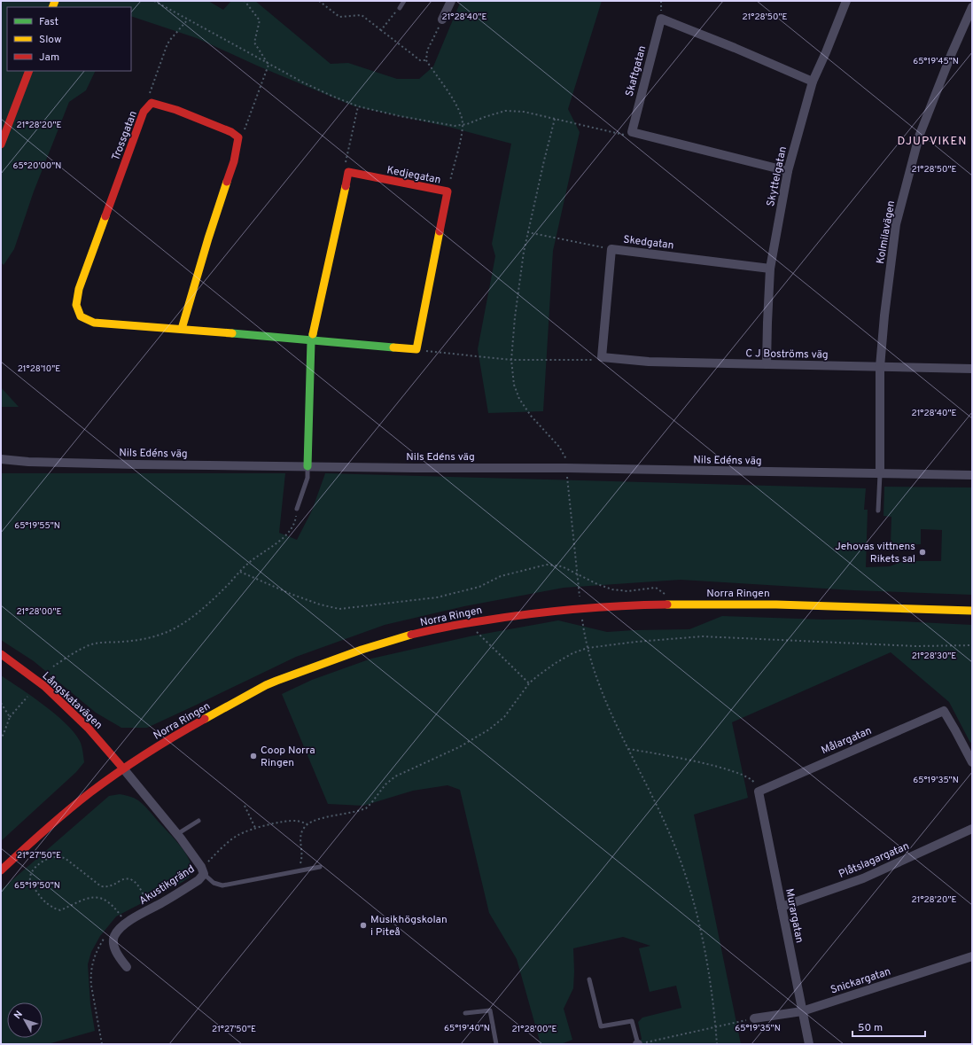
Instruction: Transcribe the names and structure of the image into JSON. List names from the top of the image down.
{
  "streets": {
    "street": [
      "Skaftgatan",
      "Trossgatan",
      "Kedjegatan",
      "Skyttelgatan",
      "Kolmilavägen",
      "Skedgatan",
      "C J Boströms väg",
      "Nils Edéns väg",
      "Norra Ringen",
      "Långskatavägen",
      "Målargatan",
      "Plåtslagargatan",
      "Akustikgränd",
      "Murargatan",
      "Snickargatan"
    ]
  },
  "crossings": [
    ["Skaftgatan", "Skyttelgatan"],
    ["Skyttelgatan", "Skedgatan"],
    ["Skyttelgatan", "C J Boströms väg"],
    ["Kolmilavägen", "C J Boströms väg"],
    ["Kolmilavägen", "Nils Edéns väg"],
    ["Skedgatan", "C J Boströms väg"],
    ["Norra Ringen", "Långskatavägen"],
    ["Norra Ringen", "Akustikgränd"],
    ["Långskatavägen", "Akustikgränd"],
    ["Målargatan", "Murargatan"],
    ["Plåtslagargatan", "Murargatan"],
    ["Murargatan", "Snickargatan"]
  ],
  "districts": ["DJUPVIKEN"],
  "places": ["Jehovas vittnens Rikets sal", "Coop Norra Ringen", "Musikhögskolan i Piteå"],
  "legend": ["Fast", "Slow", "Jam"],
  "scale_bar": "50 m",
  "north": "top left",
  "coordinates": [
    "21°28'40\"E",
    "21°28'50\"E",
    "65°19'45\"N",
    "21°28'20\"E",
    "65°20'00\"N",
    "21°28'10\"E",
    "65°19'55\"N",
    "21°28'00\"E",
    "21°28'30\"E",
    "65°19'35\"N",
    "21°27'50\"E",
    "65°19'50\"N",
    "65°19'40\"N"
  ]
}
